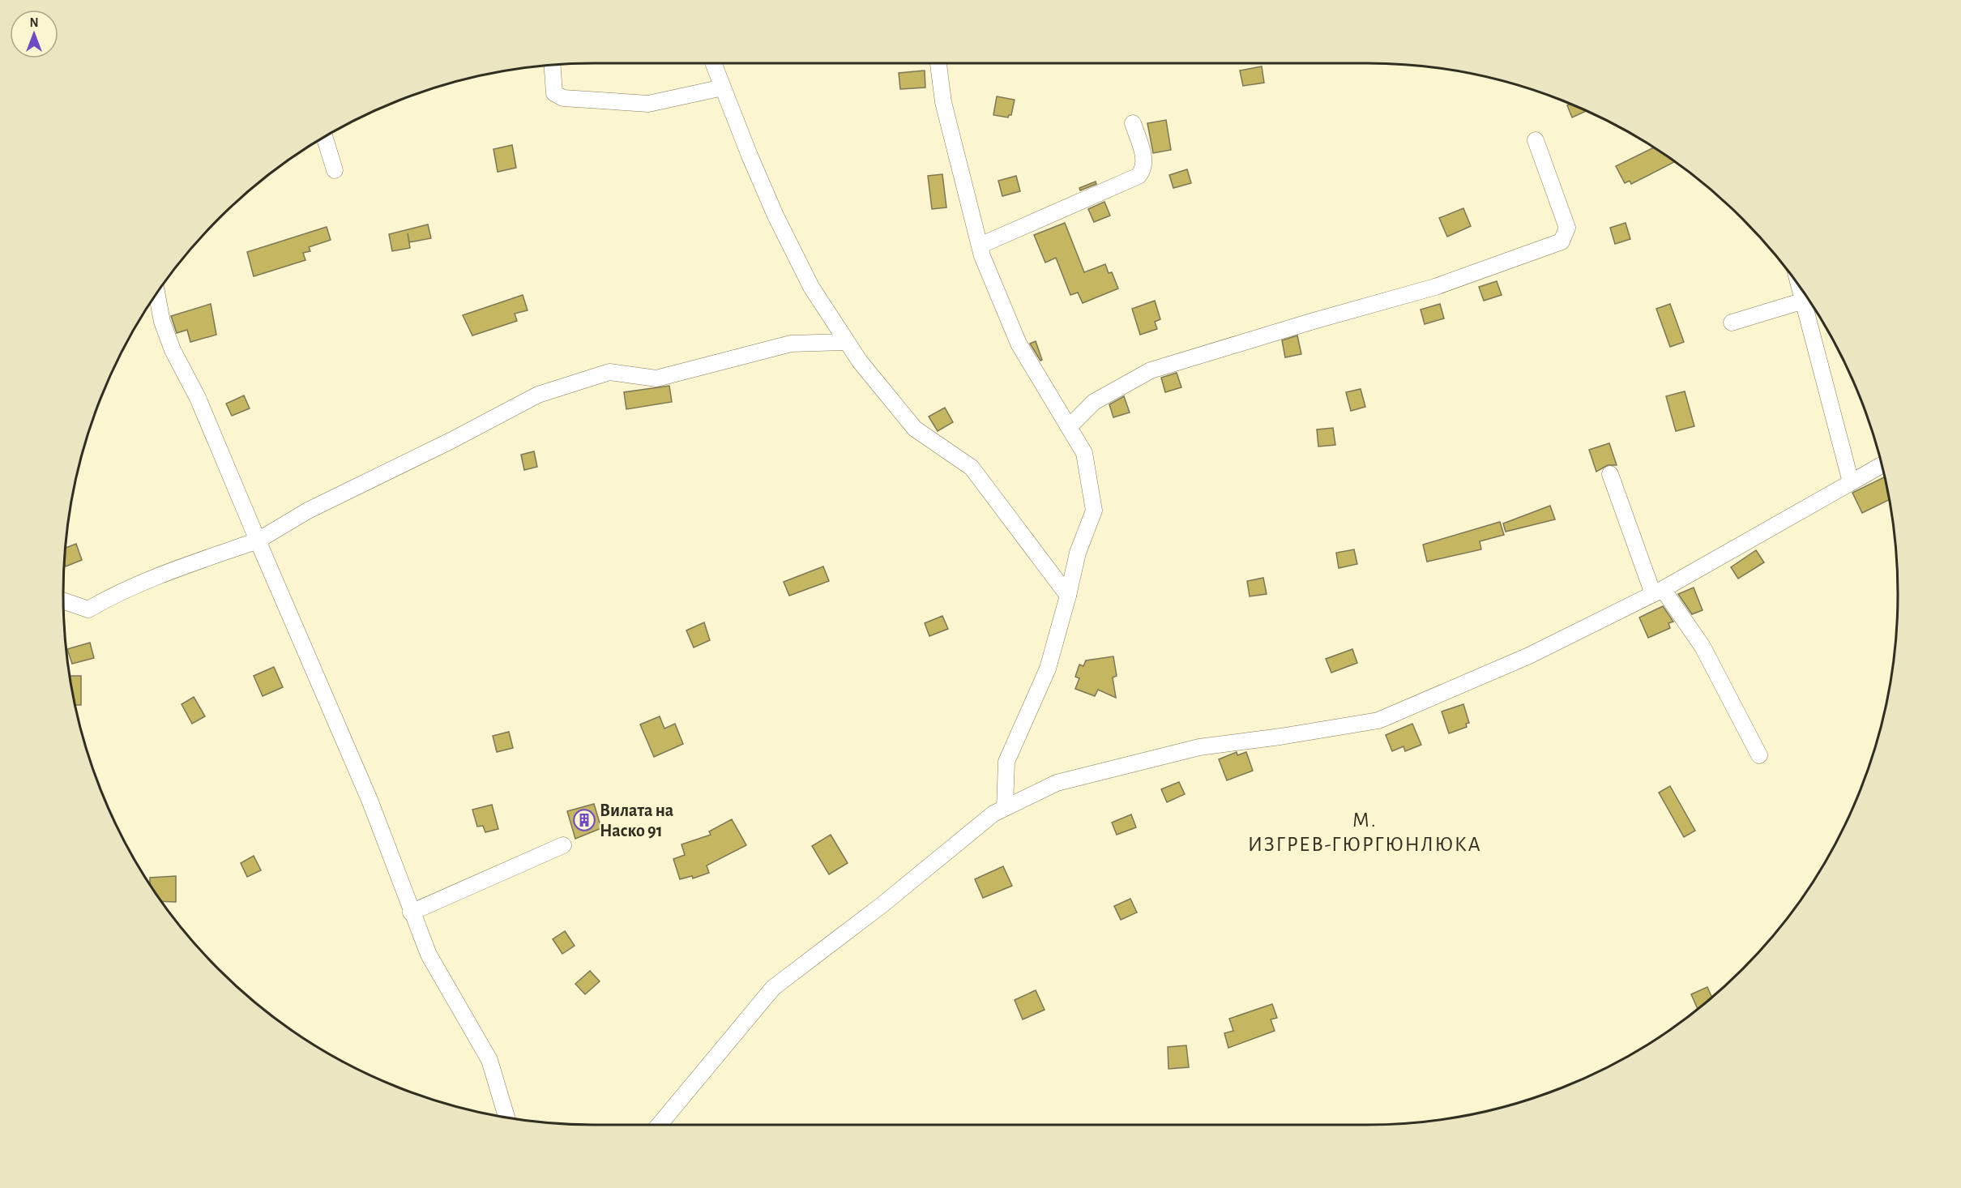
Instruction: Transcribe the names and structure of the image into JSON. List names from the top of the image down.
{
  "districts": ["М. ИЗГРЕВ-ГЮРГЮНЛЮКА"],
  "places": {
    "building": ["Вилата на Наско 91"]
  },
  "north": "top"
}
